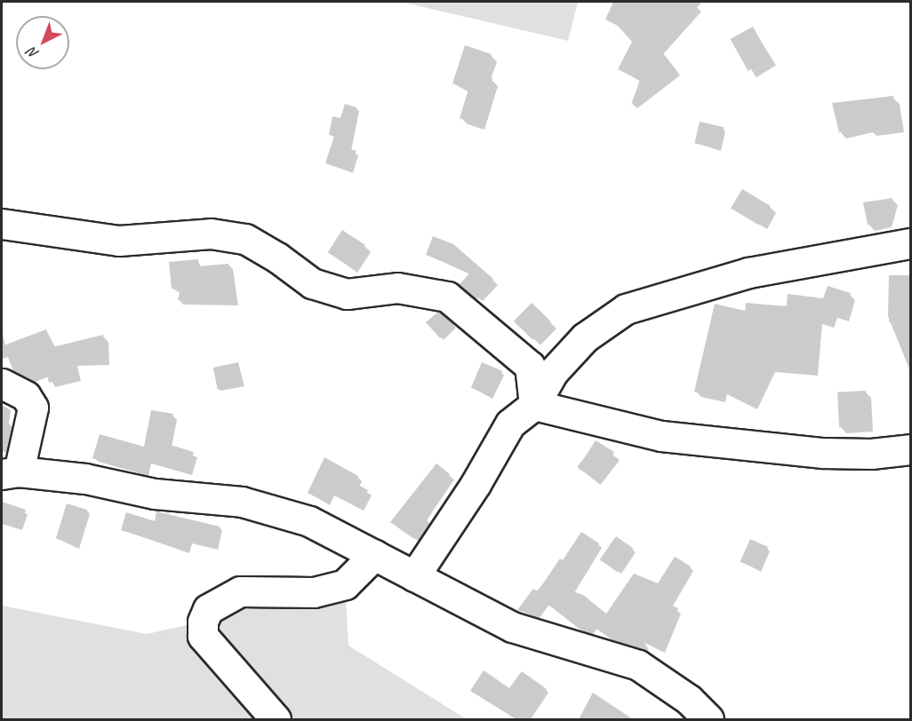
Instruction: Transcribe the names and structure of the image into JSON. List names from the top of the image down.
{
  "north": "bottom left"
}
